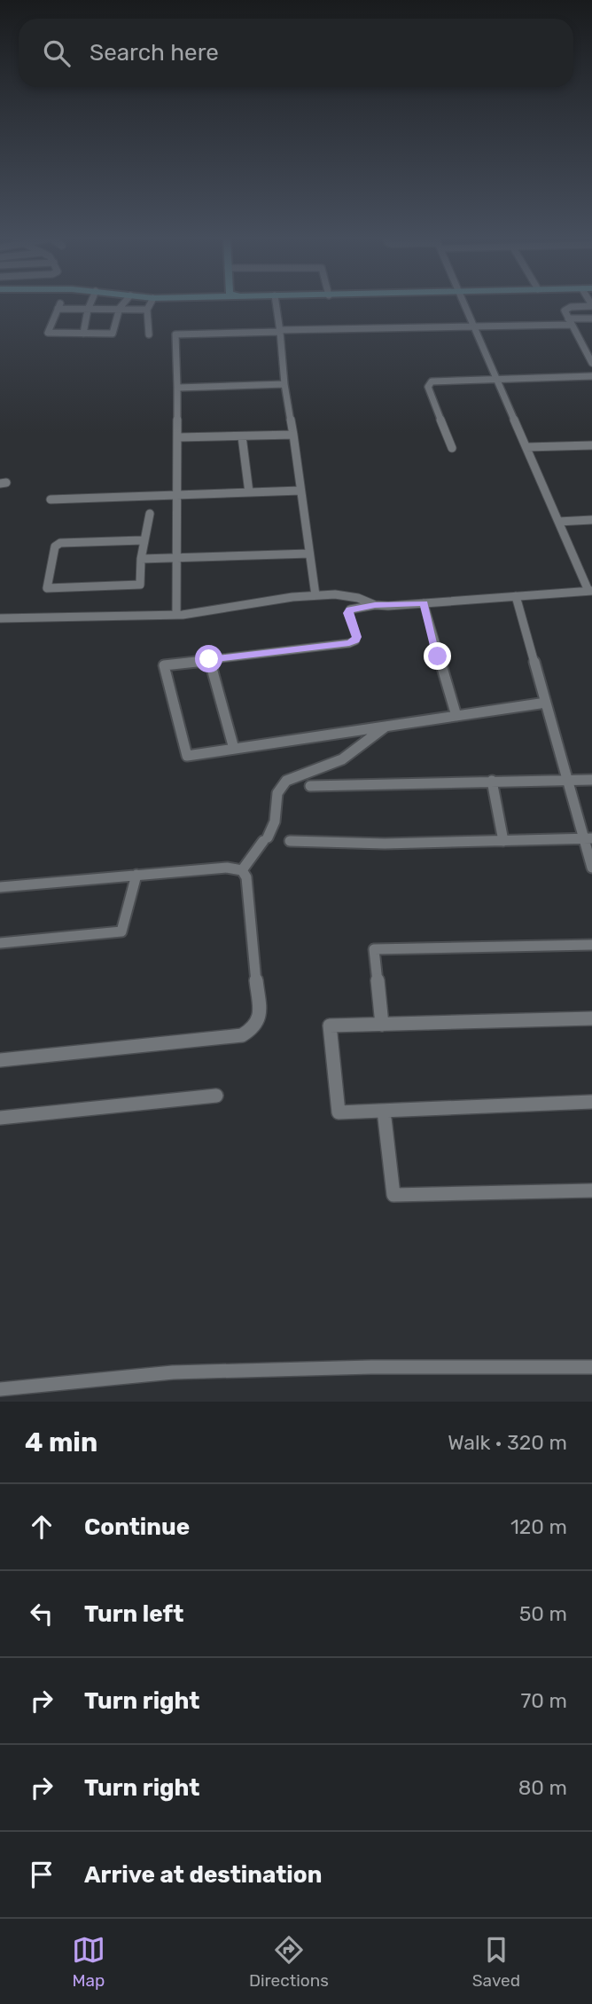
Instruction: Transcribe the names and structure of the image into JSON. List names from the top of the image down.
{
  "page": {
    "search": "Search here",
    "heading": ["4 min", "Walk · 320 m"],
    "list": [
      ["Continue", "120 m"],
      ["Turn left", "50 m"],
      ["Turn right", "70 m"],
      ["Turn right", "80 m"],
      "Arrive at destination"
    ],
    "nav": ["Map", "Directions", "Saved"]
  }
}
